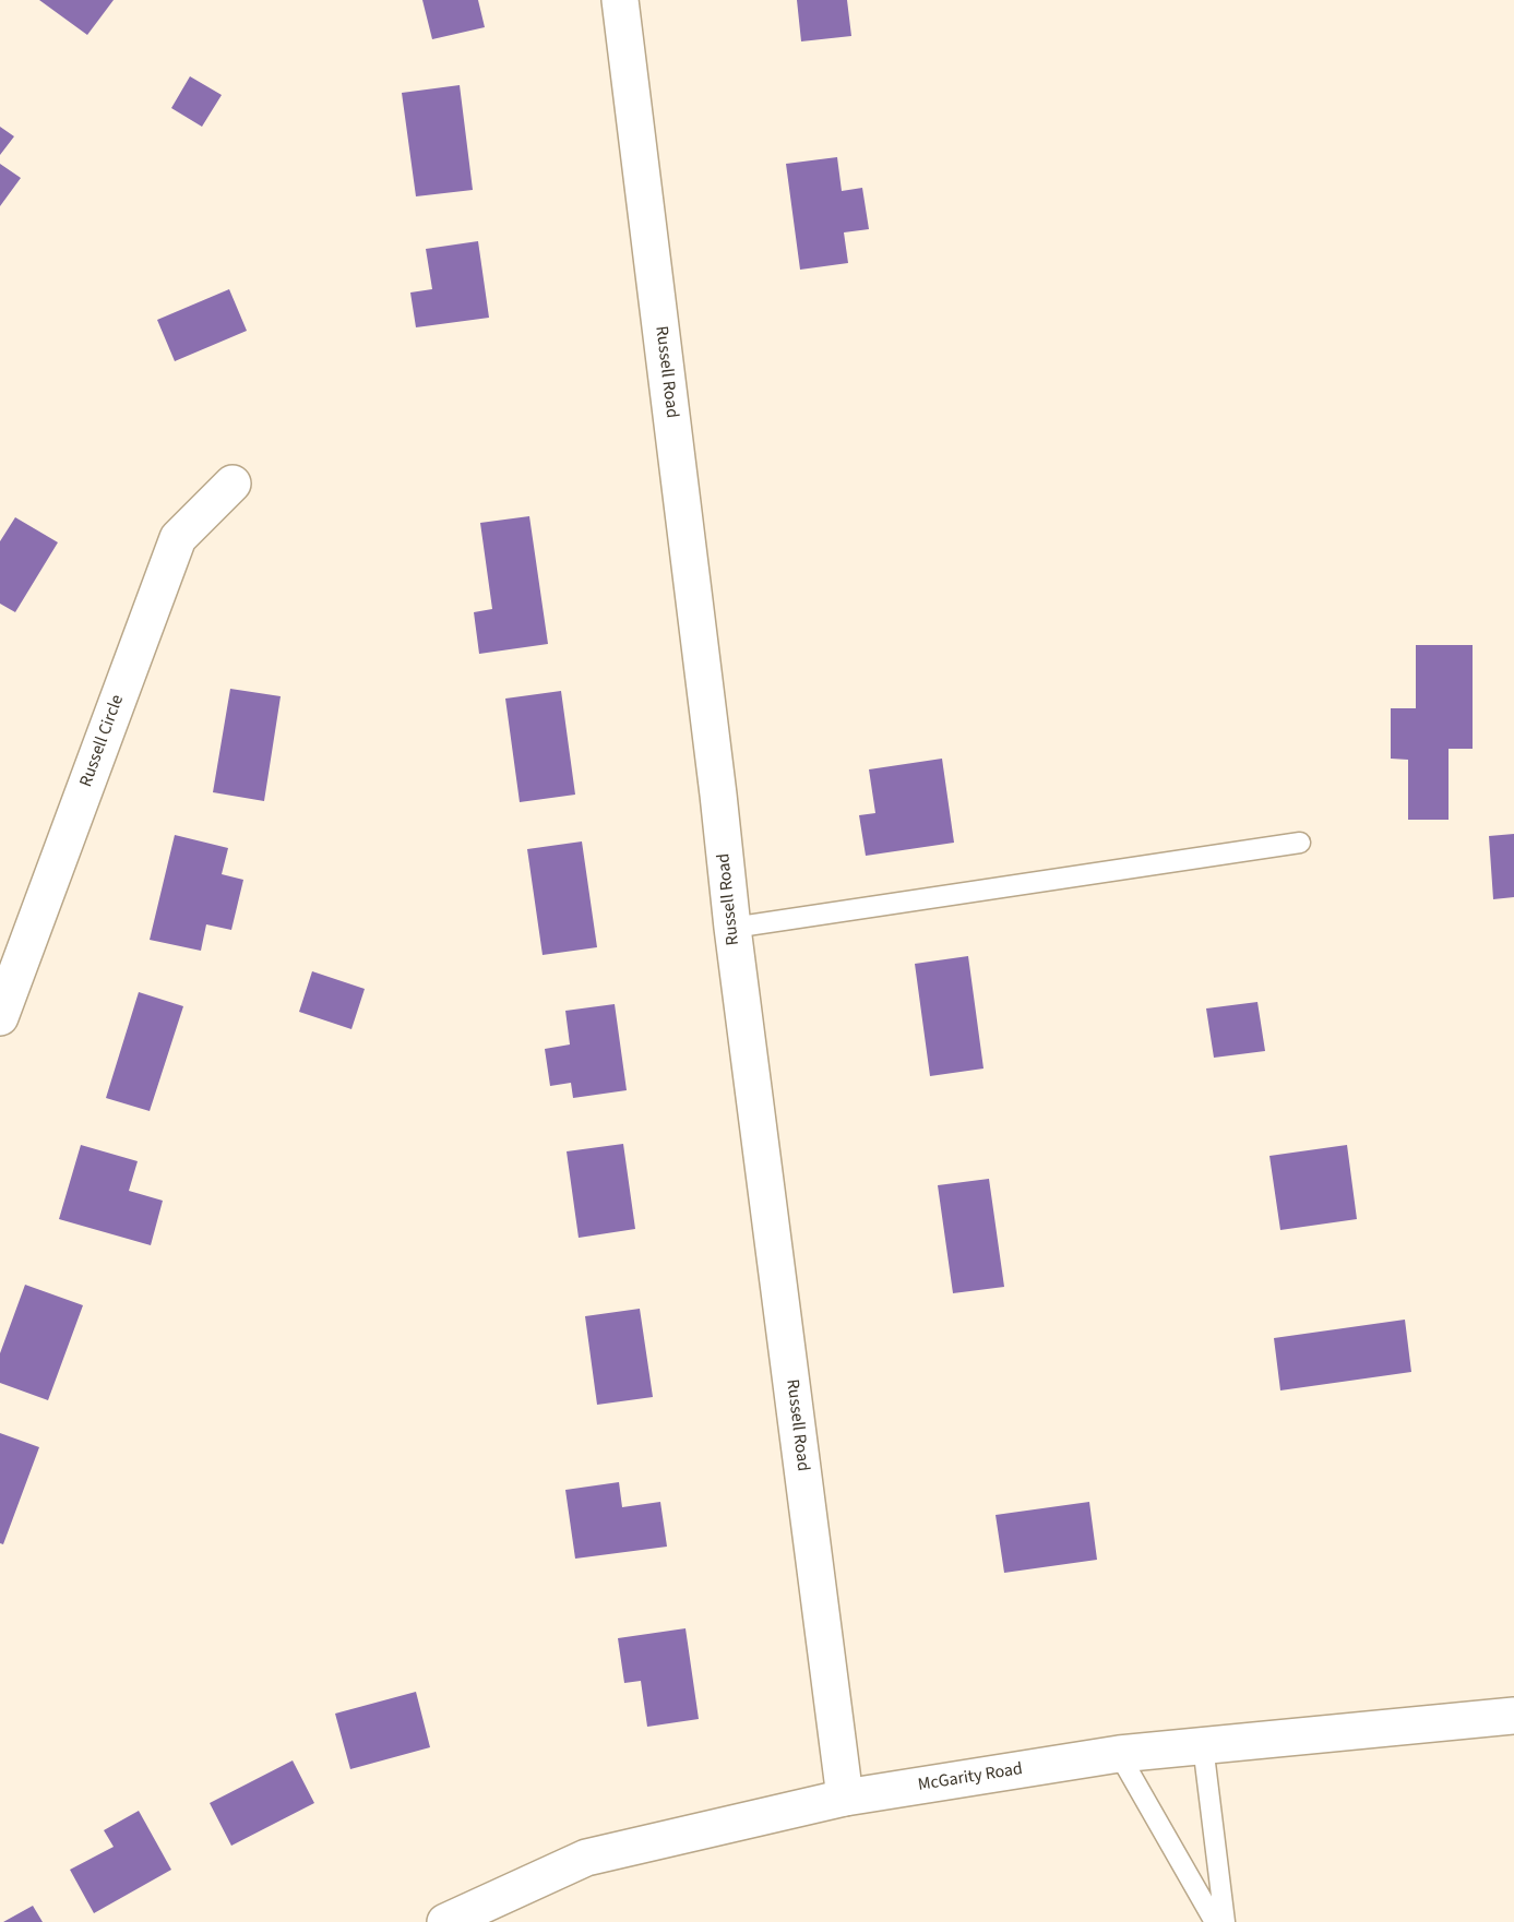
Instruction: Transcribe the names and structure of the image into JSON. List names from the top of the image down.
{
  "streets": {
    "street": ["Russell Road", "Russell Circle", "McGarity Road"]
  },
  "crossings": [
    ["Russell Road", "McGarity Road"]
  ]
}
